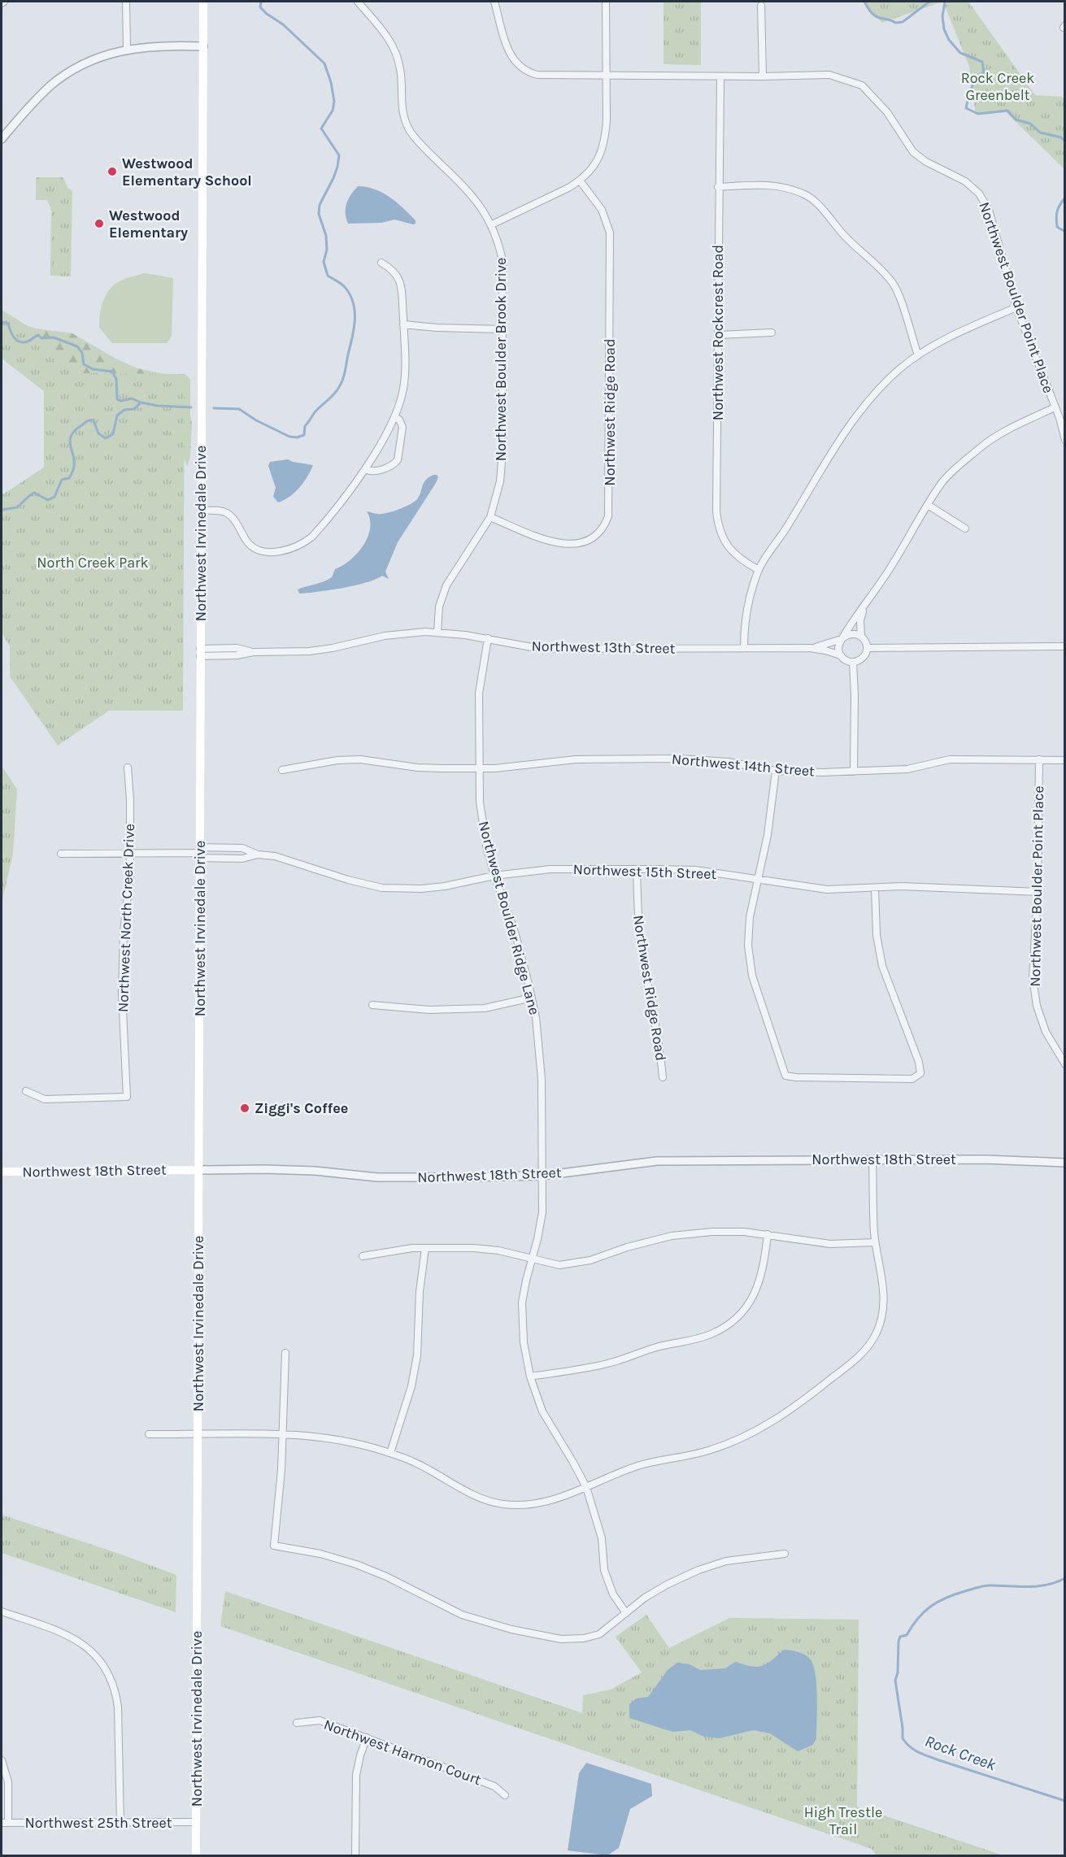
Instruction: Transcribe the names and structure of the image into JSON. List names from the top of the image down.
{
  "streets": {
    "main road": ["Northwest Irvinedale Drive", "Northwest 18th Street"],
    "street": [
      "Northwest Boulder Point Place",
      "Northwest Rockcrest Road",
      "Northwest Boulder Brook Drive",
      "Northwest Ridge Road",
      "Northwest 13th Street",
      "Northwest 14th Street",
      "Northwest 15th Street",
      "Northwest North Creek Drive",
      "Northwest Boulder Ridge Lane",
      "Northwest Harmon Court",
      "Northwest 25th Street"
    ]
  },
  "crossings": [
    ["Northwest Boulder Point Place", "Northwest Rockcrest Road"],
    ["Northwest Boulder Point Place", "Northwest 14th Street"],
    ["Northwest Boulder Point Place", "Northwest 15th Street"],
    ["Northwest Boulder Brook Drive", "Northwest Ridge Road"],
    ["Northwest Boulder Brook Drive", "Northwest 13th Street"],
    ["Northwest Ridge Road", "Northwest 15th Street"],
    ["Northwest Irvinedale Drive", "Northwest 13th Street"],
    ["Northwest Irvinedale Drive", "Northwest 15th Street"],
    ["Northwest Irvinedale Drive", "Northwest 18th Street"],
    ["Northwest Irvinedale Drive", "Northwest 25th Street"],
    ["Northwest 13th Street", "Northwest Boulder Ridge Lane"],
    ["Northwest 14th Street", "Northwest Boulder Ridge Lane"],
    ["Northwest 15th Street", "Northwest North Creek Drive"],
    ["Northwest 15th Street", "Northwest Boulder Ridge Lane"],
    ["Northwest Boulder Ridge Lane", "Northwest 18th Street"]
  ],
  "water": ["Rock Creek"],
  "parks": ["Rock Creek Greenbelt", "North Creek Park", "High Trestle Trail"],
  "places": ["Westwood Elementary School", "Westwood Elementary", "Ziggi's Coffee"]
}
